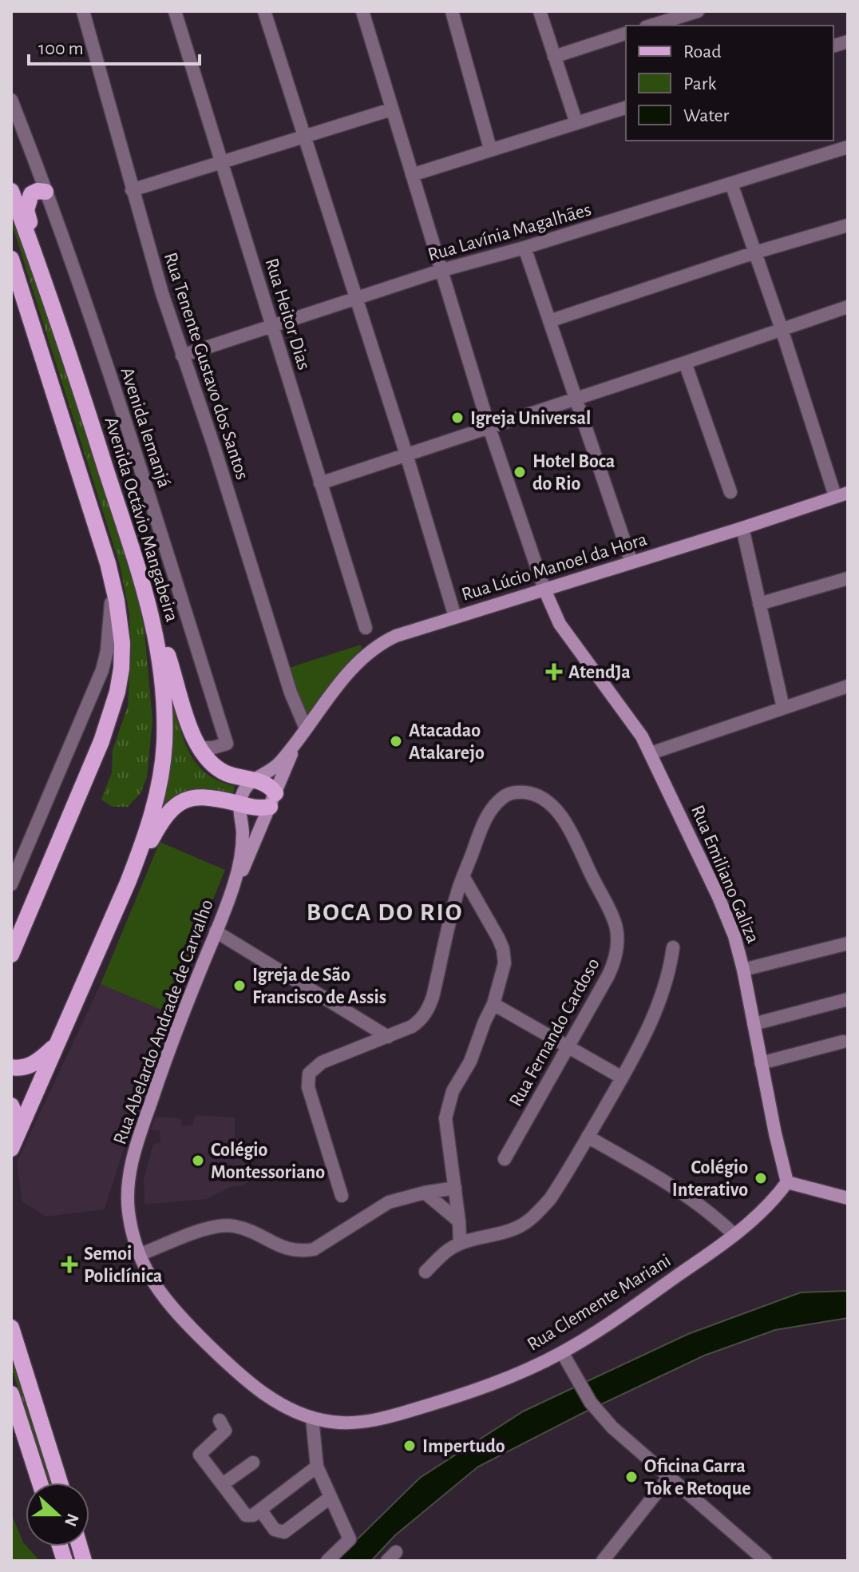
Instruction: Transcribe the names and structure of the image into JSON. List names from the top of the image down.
{
  "streets": {
    "main road": ["Avenida Octávio Mangabeira"],
    "street": [
      "Rua Lavínia Magalhães",
      "Rua Heitor Dias",
      "Rua Tenente Gustavo dos Santos",
      "Avenida Iemanjá",
      "Rua Lúcio Manoel da Hora",
      "Rua Emiliano Galiza",
      "Rua Abelardo Andrade de Carvalho",
      "Rua Fernando Cardoso",
      "Rua Clemente Mariani"
    ]
  },
  "crossings": [
    ["Rua Lavínia Magalhães", "Rua Heitor Dias"],
    ["Rua Lavínia Magalhães", "Rua Tenente Gustavo dos Santos"],
    ["Rua Tenente Gustavo dos Santos", "Rua Lúcio Manoel da Hora"],
    ["Rua Tenente Gustavo dos Santos", "Rua Abelardo Andrade de Carvalho"],
    ["Rua Lúcio Manoel da Hora", "Rua Emiliano Galiza"],
    ["Rua Lúcio Manoel da Hora", "Rua Abelardo Andrade de Carvalho"],
    ["Rua Emiliano Galiza", "Rua Clemente Mariani"],
    ["Rua Abelardo Andrade de Carvalho", "Rua Clemente Mariani"]
  ],
  "districts": ["BOCA DO RIO"],
  "places": {
    "other": [
      "Igreja Universal",
      "Hotel Boca do Rio",
      "Atacadao Atakarejo",
      "Igreja de São Francisco de Assis",
      "Colégio Montessoriano",
      "Colégio Interativo",
      "Impertudo",
      "Oficina Garra Tok e Retoque"
    ],
    "health": ["AtendJa", "Semoi Policlínica"]
  },
  "legend": ["Road", "Park", "Water"],
  "scale_bar": "100 m",
  "north": "right"
}
